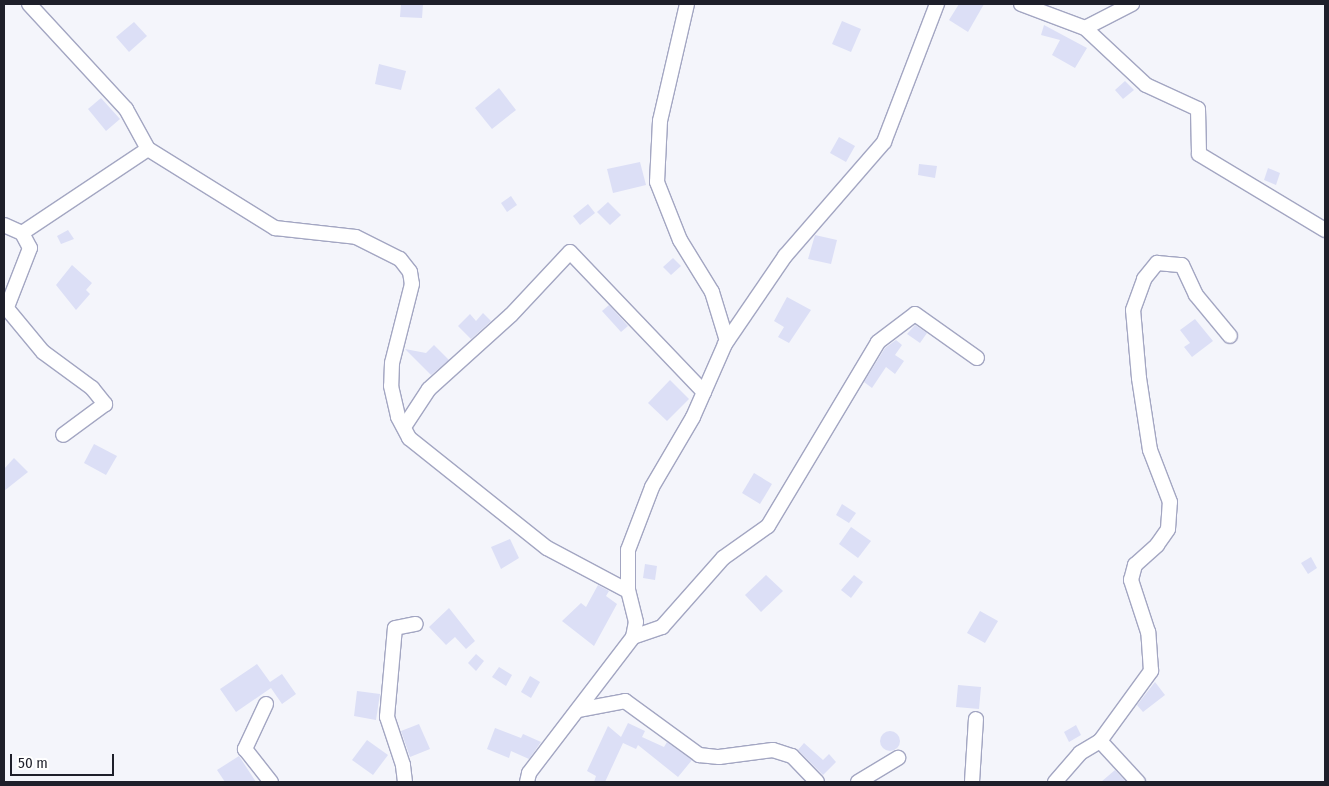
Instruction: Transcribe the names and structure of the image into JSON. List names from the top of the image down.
{
  "scale_bar": "50 m"
}
